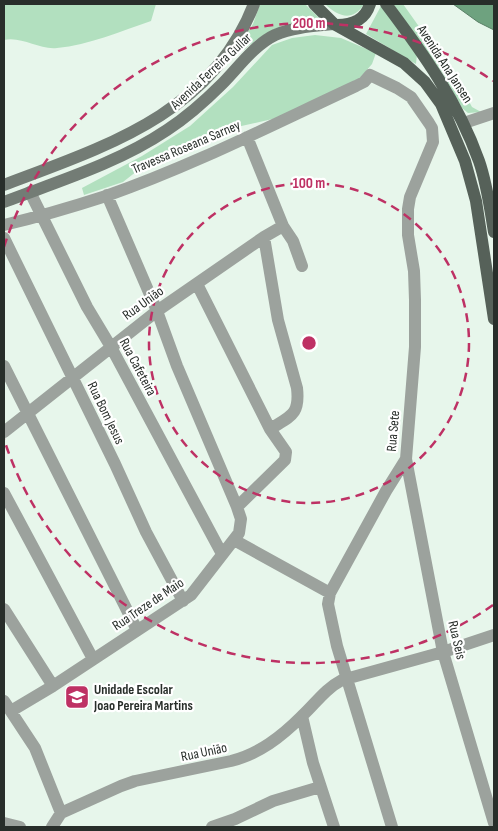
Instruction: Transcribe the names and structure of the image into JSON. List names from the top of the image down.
{
  "streets": {
    "main road": ["Avenida Ana Jansen", "Avenida Ferreira Gullar"],
    "street": [
      "Travessa Roseana Sarney",
      "Rua União",
      "Rua Cafeteira",
      "Rua Bom Jesus",
      "Rua Sete",
      "Rua Treze de Maio",
      "Rua Seis"
    ]
  },
  "crossings": [
    ["Avenida Ana Jansen", "Avenida Ferreira Gullar"],
    ["Avenida Ferreira Gullar", "Rua Cafeteira"],
    ["Travessa Roseana Sarney", "Rua Cafeteira"],
    ["Travessa Roseana Sarney", "Rua Sete"],
    ["Travessa Roseana Sarney", "Rua Treze de Maio"],
    ["Rua União", "Rua Cafeteira"],
    ["Rua União", "Rua Bom Jesus"],
    ["Rua União", "Rua Sete"],
    ["Rua União", "Rua Treze de Maio"],
    ["Rua União", "Rua Seis"],
    ["Rua Cafeteira", "Rua Treze de Maio"],
    ["Rua Bom Jesus", "Rua Treze de Maio"],
    ["Rua Sete", "Rua Seis"]
  ],
  "places": {
    "school or university": ["Unidade Escolar Joao Pereira Martins"]
  },
  "rings": ["200 m", "100 m"]
}
